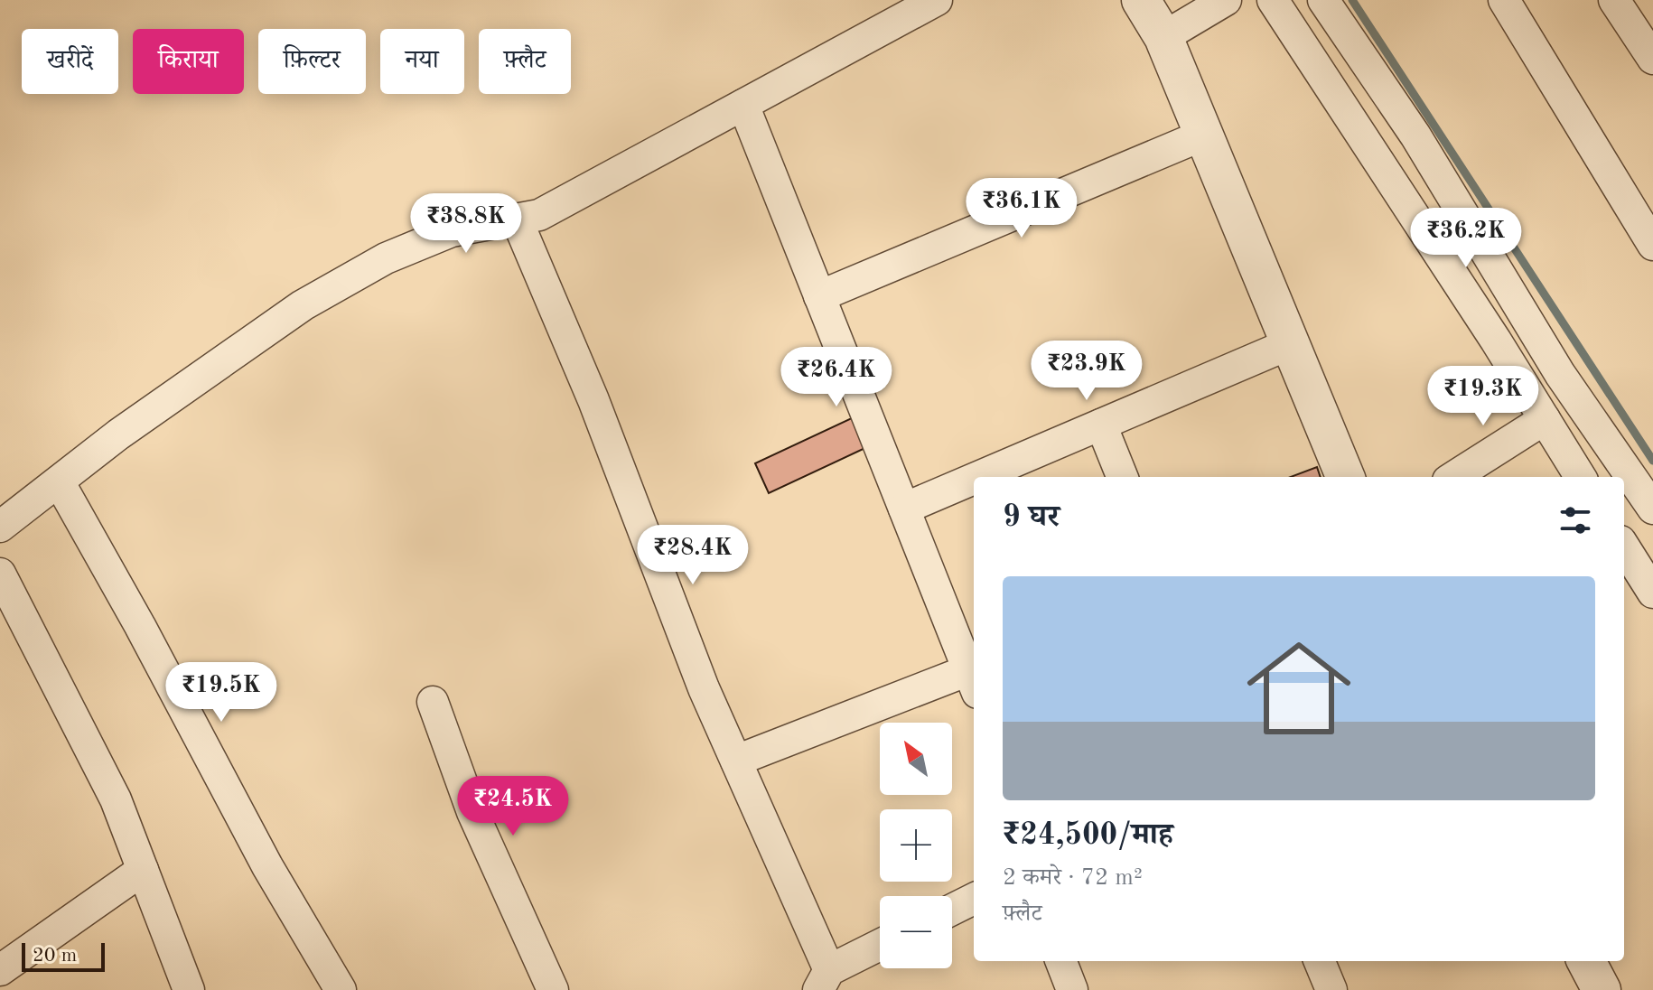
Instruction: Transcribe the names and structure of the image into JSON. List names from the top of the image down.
{
  "scale_bar": "20 m",
  "north": "top left",
  "page": {
    "chip": [
      "खरीदें",
      "किराया",
      "फ़िल्टर",
      "नया",
      "फ़्लैट"
    ],
    "price": [
      "₹36.1K",
      "₹38.8K",
      "₹36.2K",
      "₹23.9K",
      "₹26.4K",
      "₹19.3K",
      "₹28.4K",
      "₹19.5K",
      "₹24.5K"
    ],
    "heading": "9 घर",
    "list": [
      {
        "name": "₹24,500/माह",
        "note": "2 कमरे · 72 m² · फ़्लैट"
      }
    ],
    "map_buttons": ["+", "−"],
    "scale": "20 m"
  }
}
